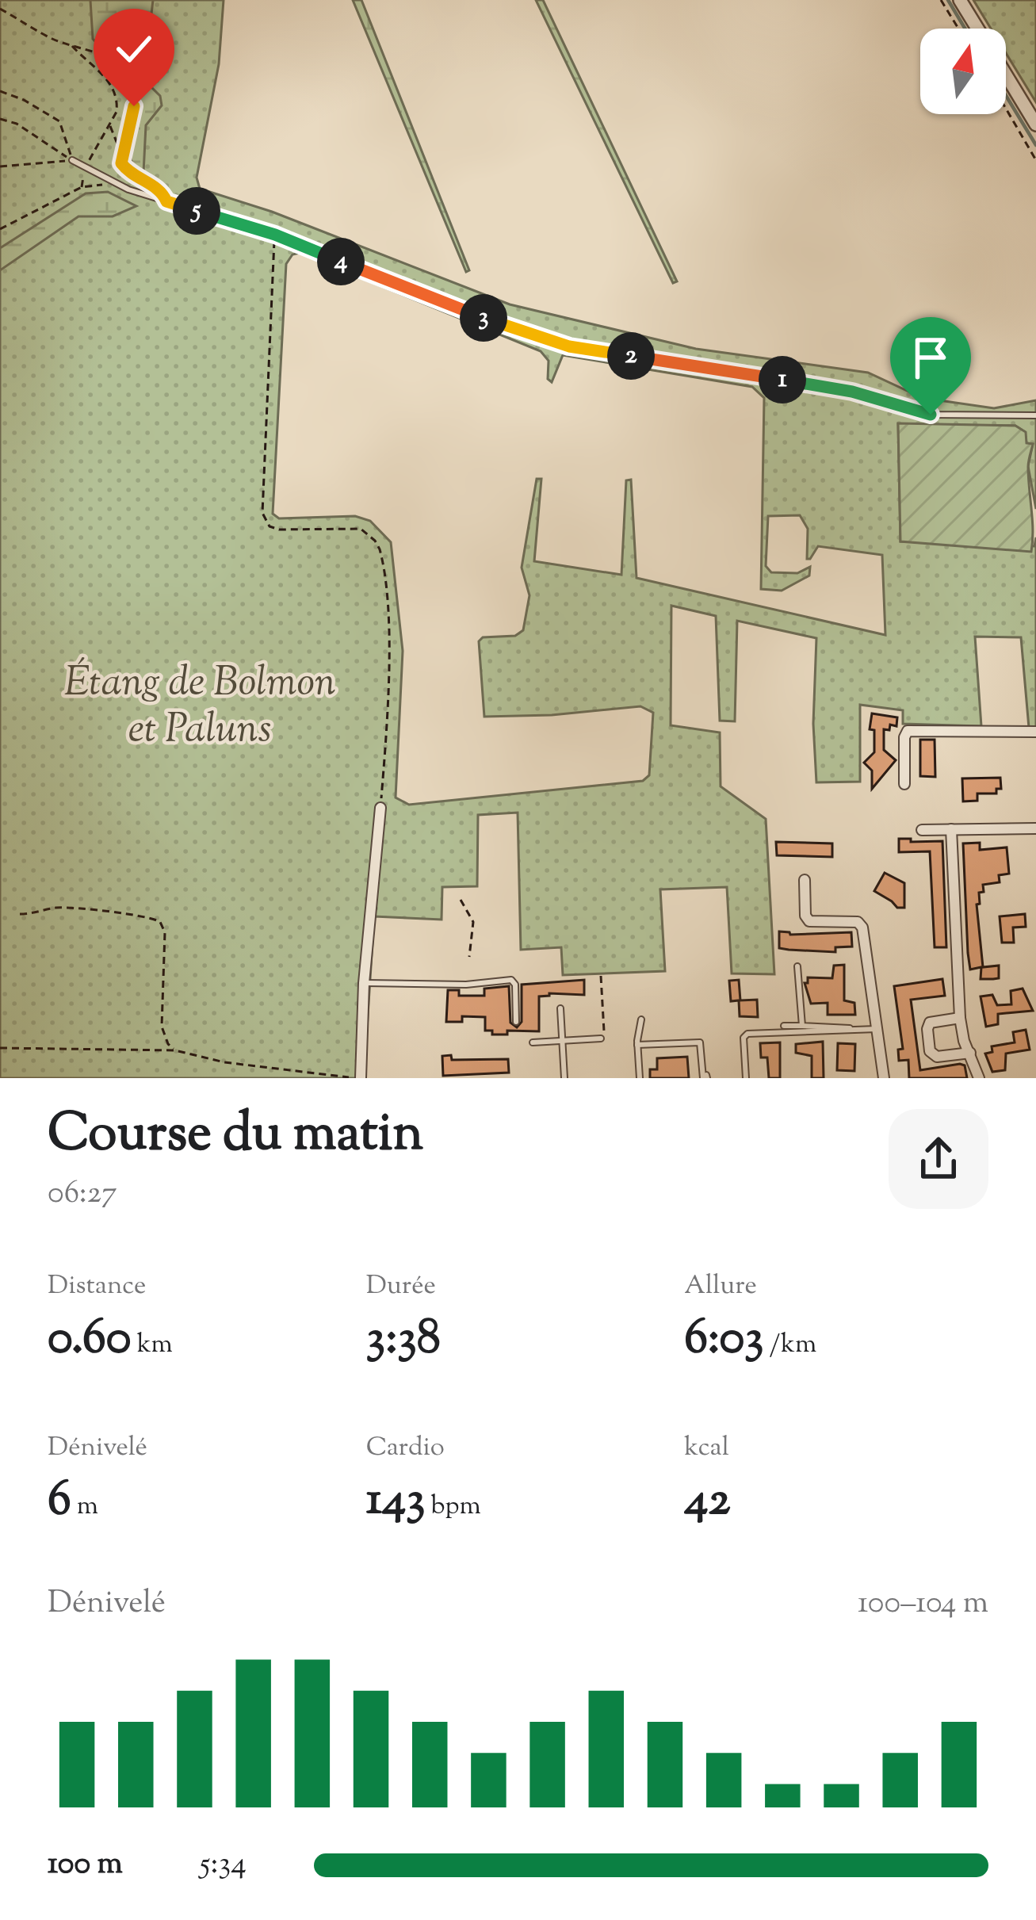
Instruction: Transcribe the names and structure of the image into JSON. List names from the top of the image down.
{
  "parks": ["Étang de Bolmon et Paluns"],
  "north": "top",
  "page": {
    "pins": [
      "5",
      "4",
      "3",
      "2",
      "1"
    ],
    "heading": ["Course du matin", "06:27"],
    "stats": [
      ["Distance", "0.60 km"],
      ["Durée", "3:38"],
      ["Allure", "6:03 /km"],
      ["Dénivelé", "6 m"],
      ["Cardio", "143 bpm"],
      ["kcal", "42"]
    ],
    "chart": ["Dénivelé", "100–104 m"],
    "list": [
      {
        "name": "100 m",
        "note": "5:34"
      }
    ]
  }
}
